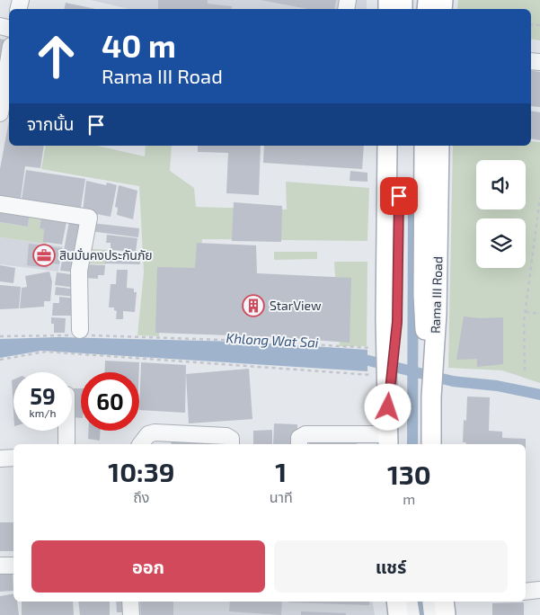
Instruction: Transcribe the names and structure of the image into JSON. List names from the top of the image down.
{
  "streets": {
    "main road": ["Rama III Road"]
  },
  "water": ["Khlong Wat Sai"],
  "places": {
    "office": ["สินมั่นคงประกันภัย"],
    "building": ["StarView"]
  },
  "page": {
    "turn": ["40 m", "Rama III Road"],
    "then": "จากนั้น",
    "speed": "59 km/h",
    "limit": "60",
    "eta": [
      "10:39",
      "ถึง",
      "1",
      "นาที",
      "130",
      "m"
    ],
    "buttons": ["ออก", "แชร์"]
  }
}
